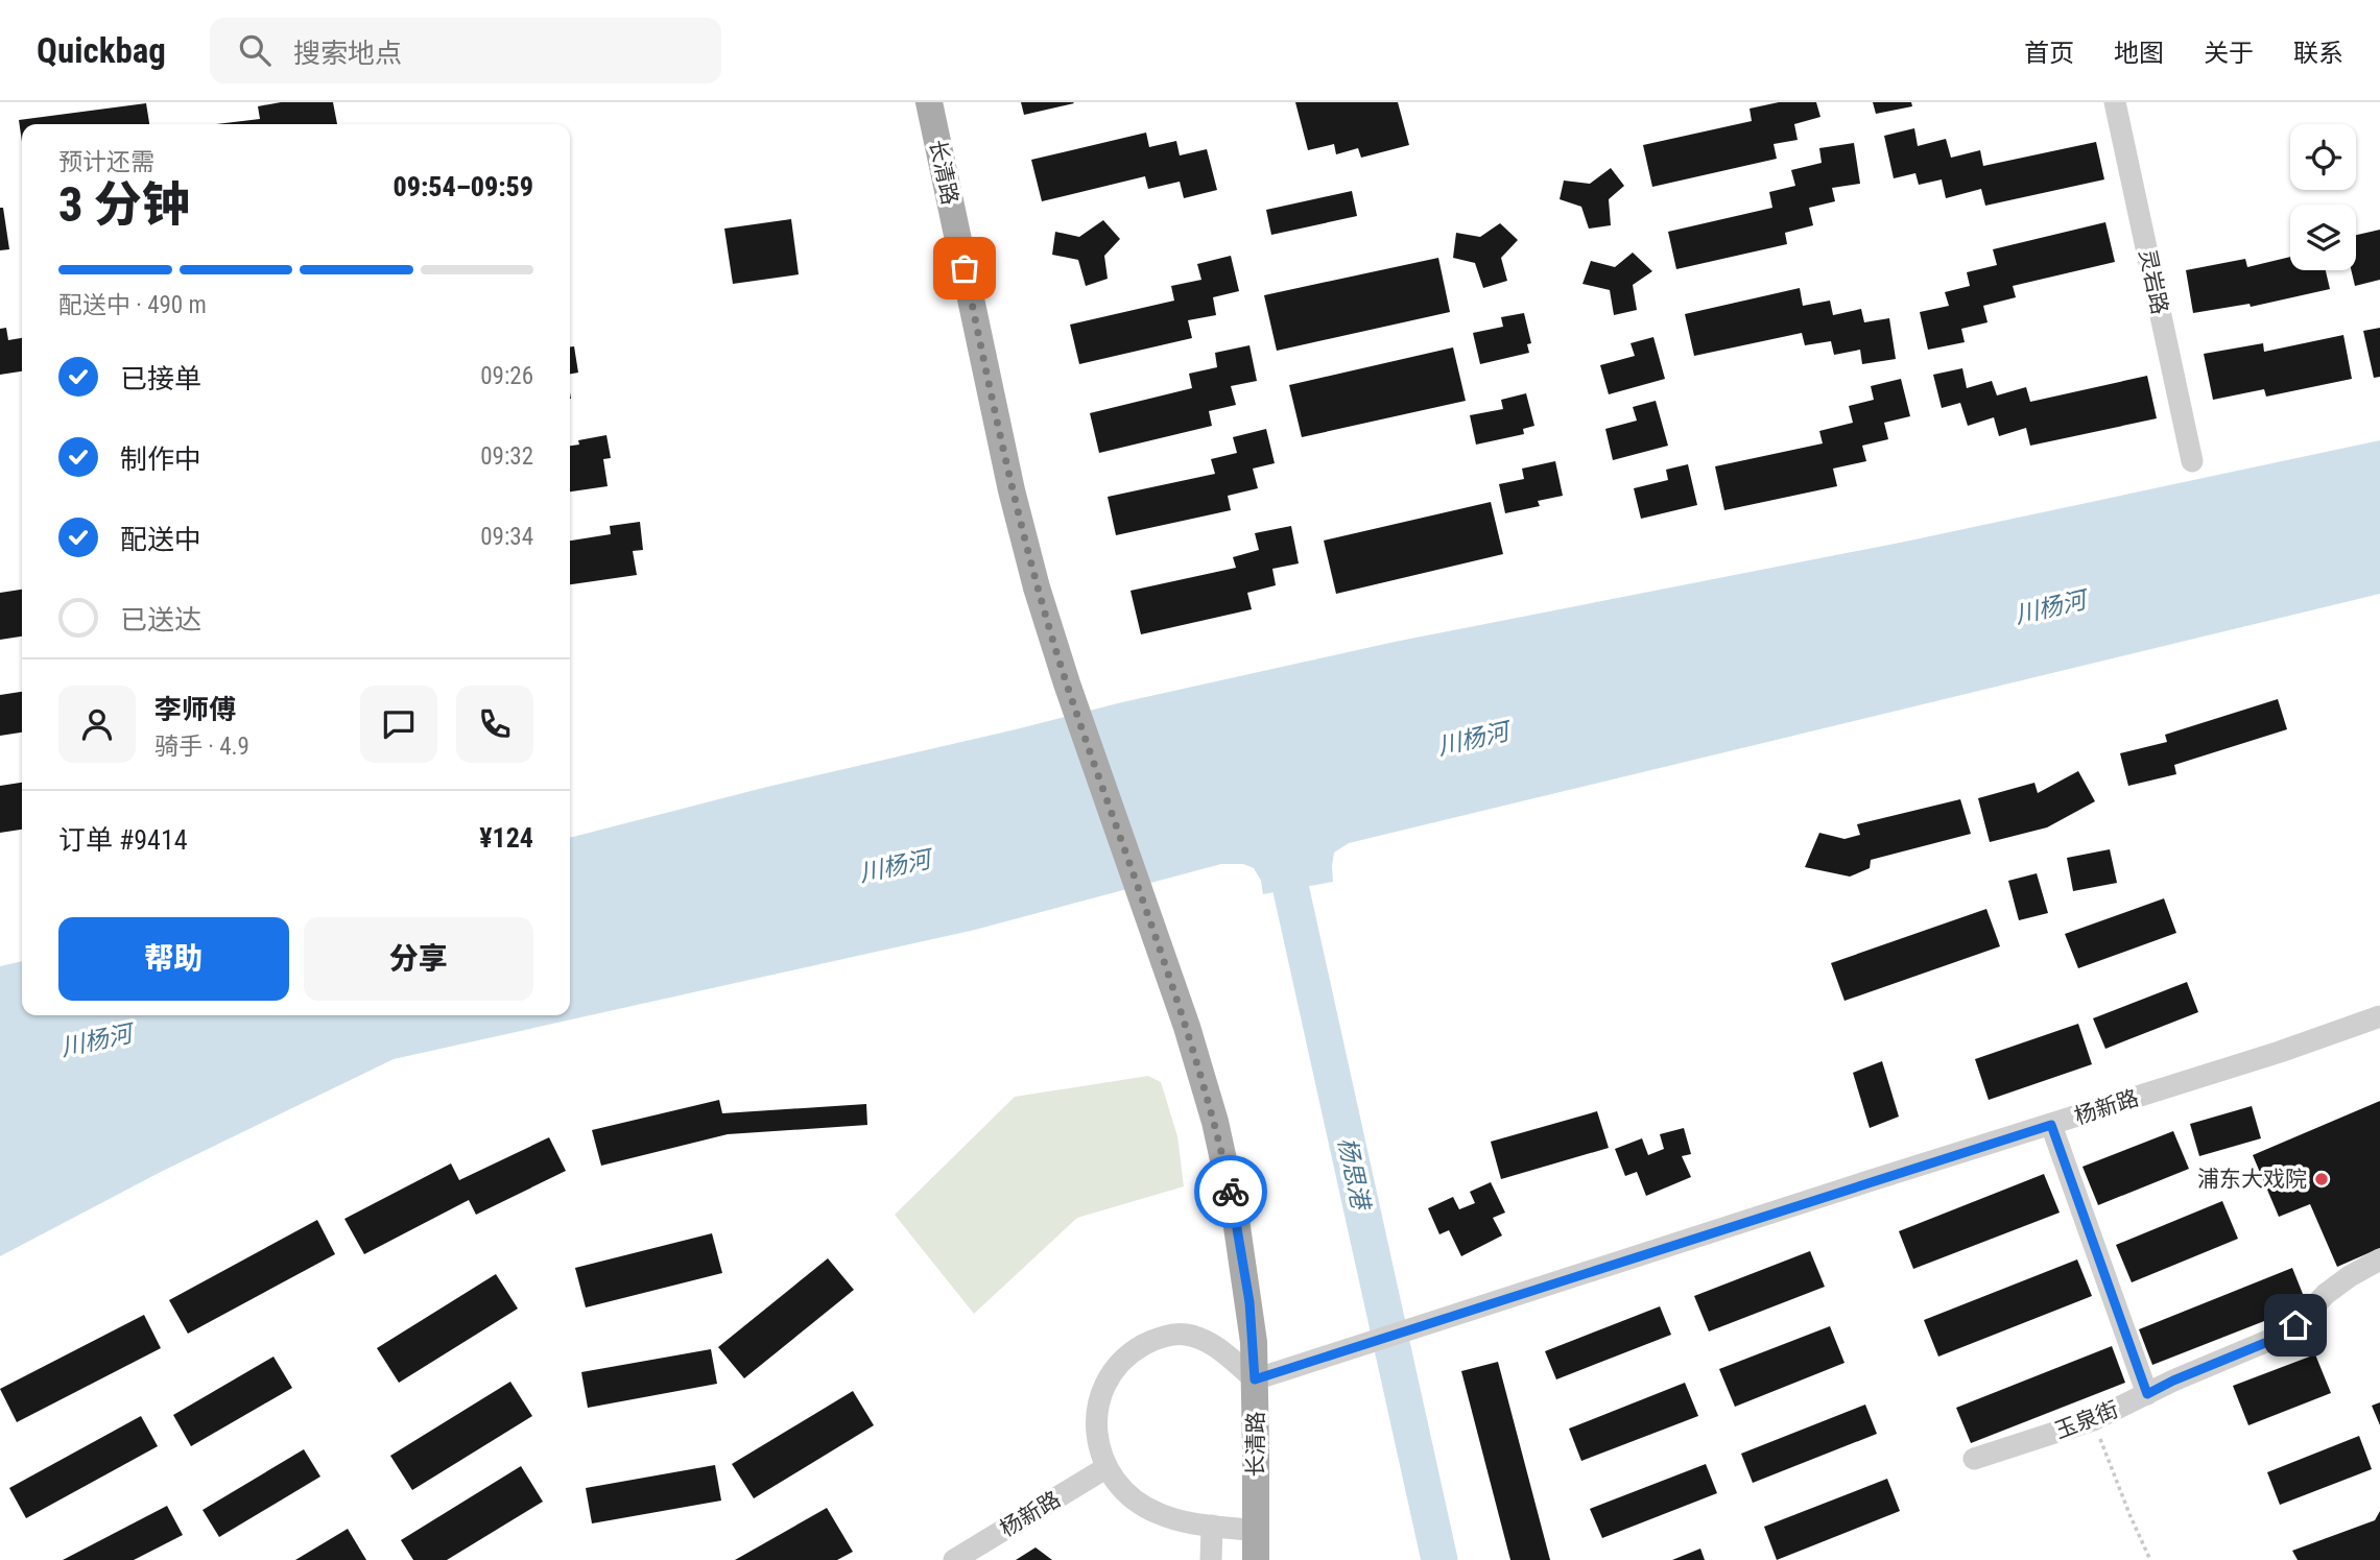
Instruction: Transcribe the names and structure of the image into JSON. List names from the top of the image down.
{
  "streets": {
    "main road": ["长清路"],
    "street": ["灵岩路", "杨新路", "玉泉街"]
  },
  "crossings": [
    ["长清路", "杨新路"]
  ],
  "water": ["川杨河", "杨思港"],
  "places": ["浦东大戏院"],
  "page": {
    "header": "Quickbag",
    "search": "搜索地点",
    "nav": [
      "首页",
      "地图",
      "关于",
      "联系"
    ],
    "heading": ["3 分钟", "预计还需", "09:54–09:59"],
    "panel": [
      "李师傅",
      "骑手 · 4.9",
      "订单 #9414",
      "¥124"
    ],
    "bar": "配送中 · 490 m",
    "list": [
      ["已接单", "09:26"],
      ["制作中", "09:32"],
      ["配送中", "09:34"],
      "已送达"
    ],
    "buttons": ["帮助", "分享"]
  }
}
